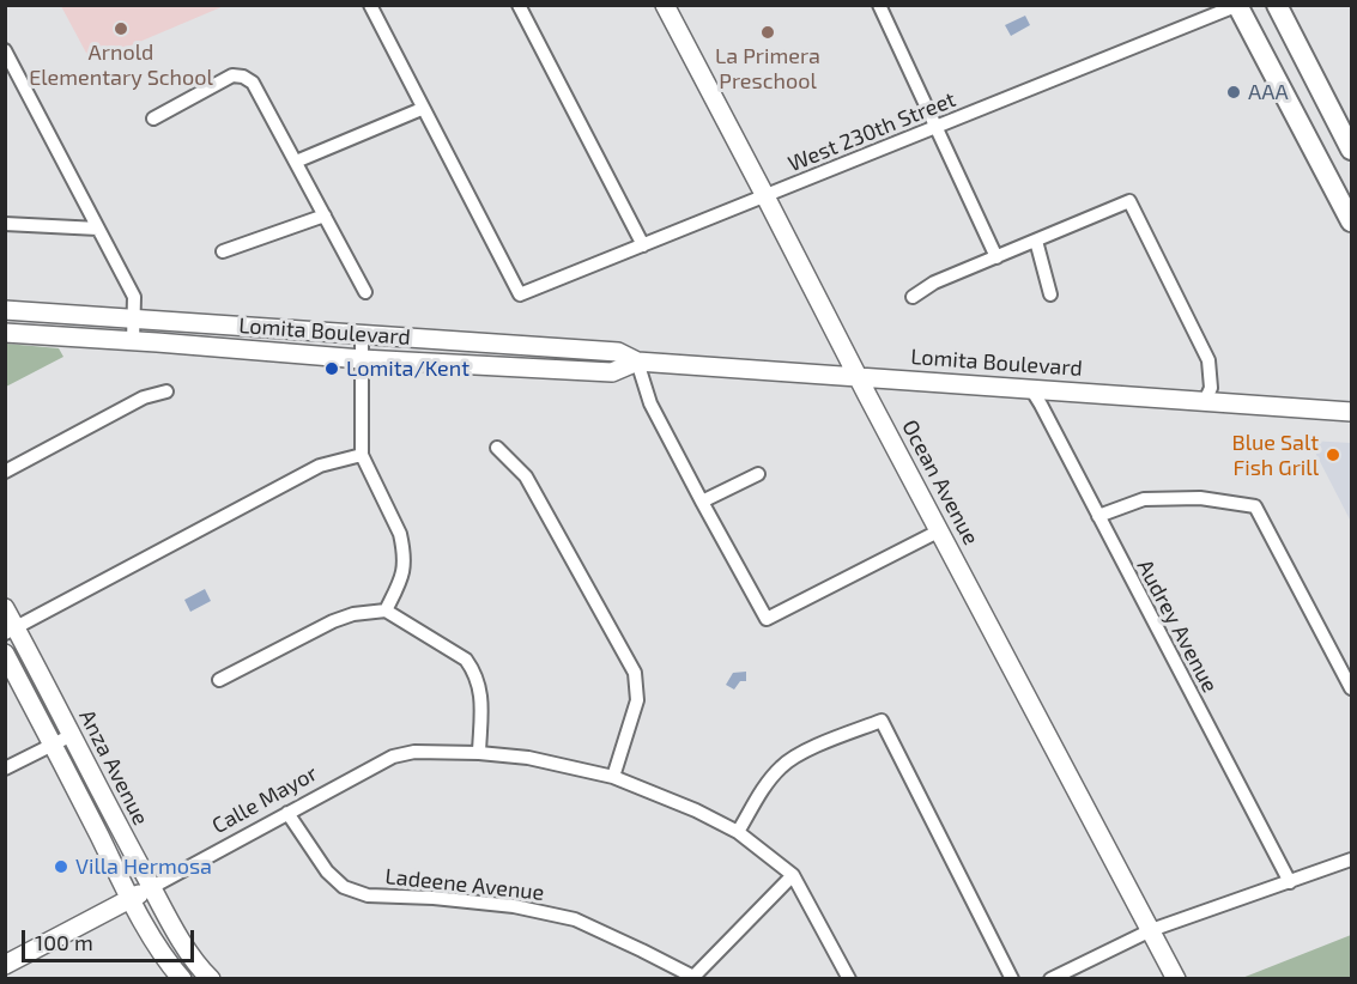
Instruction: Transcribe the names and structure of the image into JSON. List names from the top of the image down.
{
  "streets": {
    "main road": [
      "Lomita Boulevard",
      "Ocean Avenue",
      "Anza Avenue",
      "Calle Mayor"
    ],
    "street": ["West 230th Street", "Audrey Avenue", "Ladeene Avenue"]
  },
  "crossings": [
    ["West 230th Street", "Ocean Avenue"],
    ["Lomita Boulevard", "Ocean Avenue"],
    ["Lomita Boulevard", "Audrey Avenue"],
    ["Anza Avenue", "Calle Mayor"],
    ["Calle Mayor", "Ladeene Avenue"]
  ],
  "places": [
    "Arnold Elementary School",
    "La Primera Preschool",
    "AAA",
    "Lomita/Kent",
    "Blue Salt Fish Grill",
    "Villa Hermosa"
  ],
  "scale_bar": "100 m"
}
